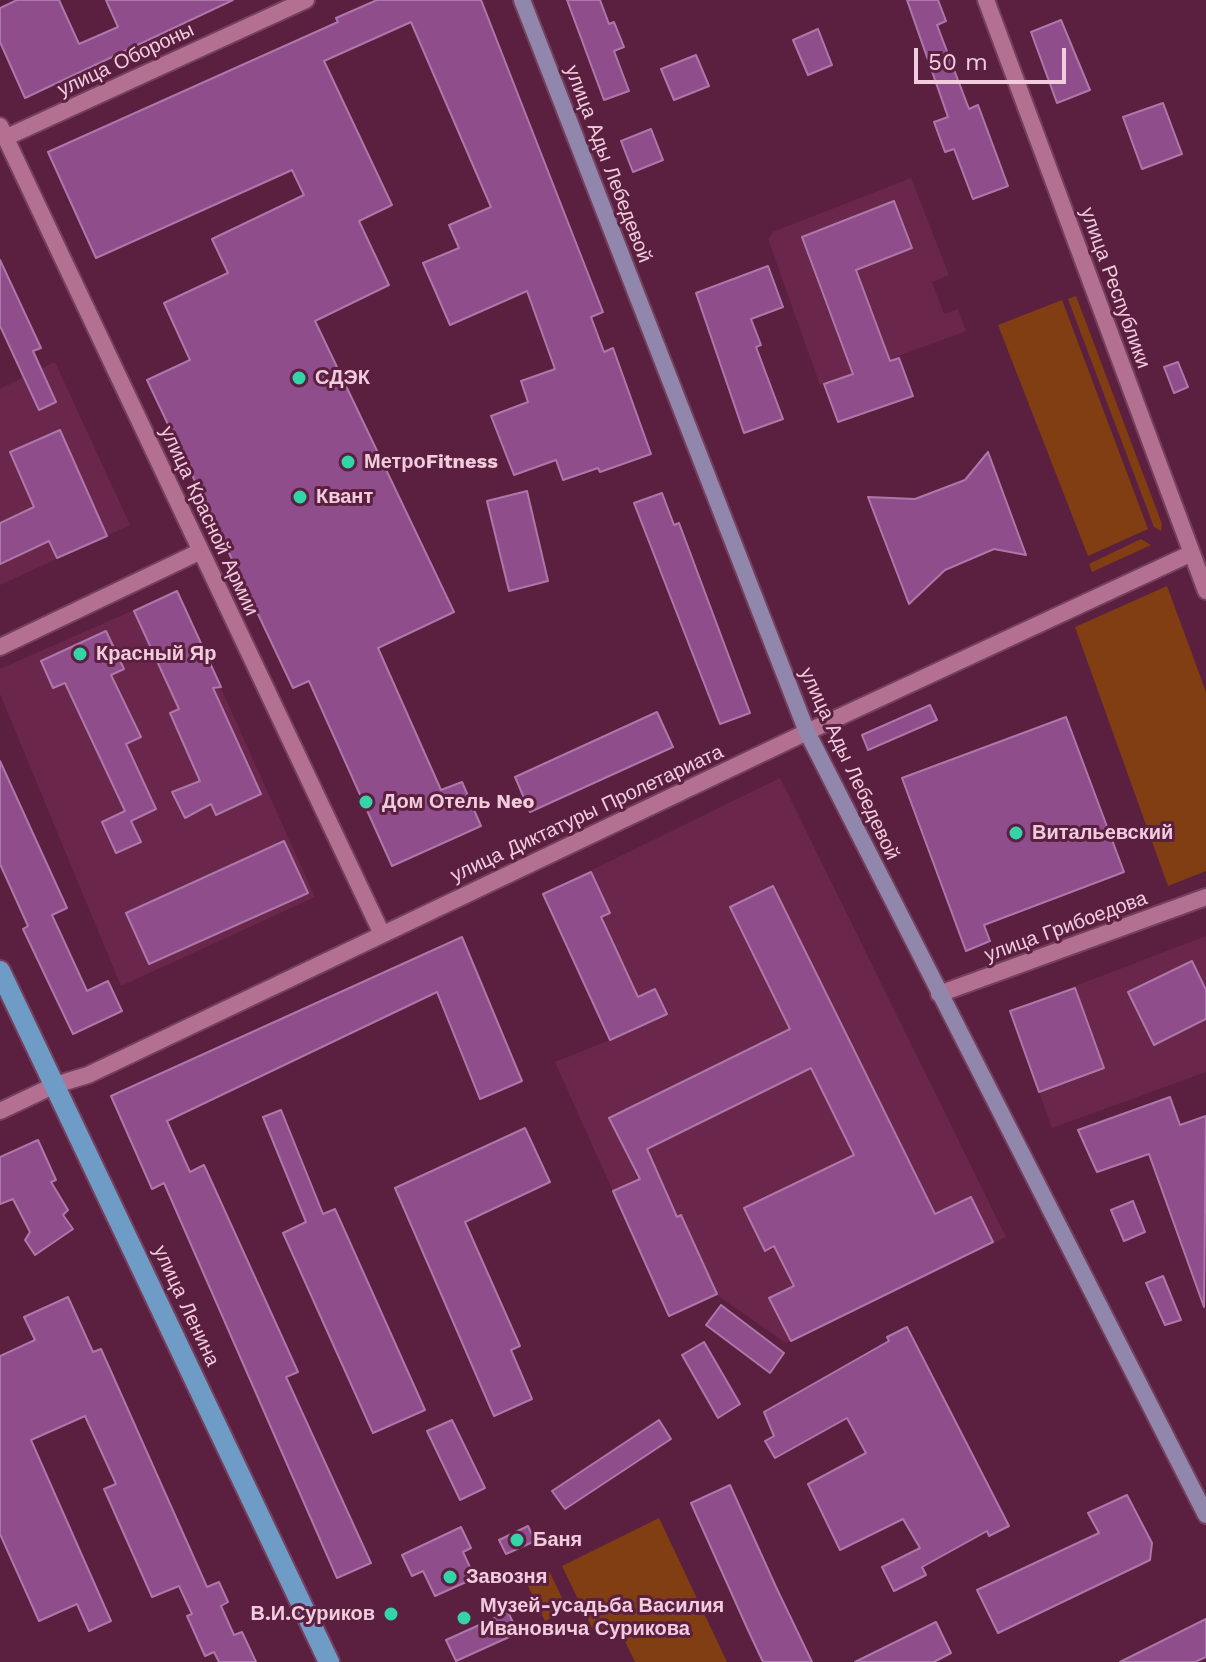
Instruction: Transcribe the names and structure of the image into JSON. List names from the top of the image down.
{
  "streets": {
    "main road": ["улица Ады Лебедевой", "улица Ленина"],
    "street": [
      "улица Обороны",
      "улица Республики",
      "улица Красной Армии",
      "улица Диктатуры Пролетариата",
      "улица Грибоедова"
    ]
  },
  "crossings": [
    ["улица Обороны", "улица Красной Армии"],
    ["улица Ады Лебедевой", "улица Диктатуры Пролетариата"],
    ["улица Ады Лебедевой", "улица Грибоедова"],
    ["улица Республики", "улица Диктатуры Пролетариата"],
    ["улица Красной Армии", "улица Диктатуры Пролетариата"],
    ["улица Диктатуры Пролетариата", "улица Ленина"]
  ],
  "places": [
    "СДЭК",
    "МетроFitness",
    "Квант",
    "Красный Яр",
    "Дом Отель Neo",
    "Витальевский",
    "Баня",
    "Завозня",
    "В.И.Суриков",
    "Музей-усадьба Василия Ивановича Сурикова"
  ],
  "scale_bar": "50 m"
}
